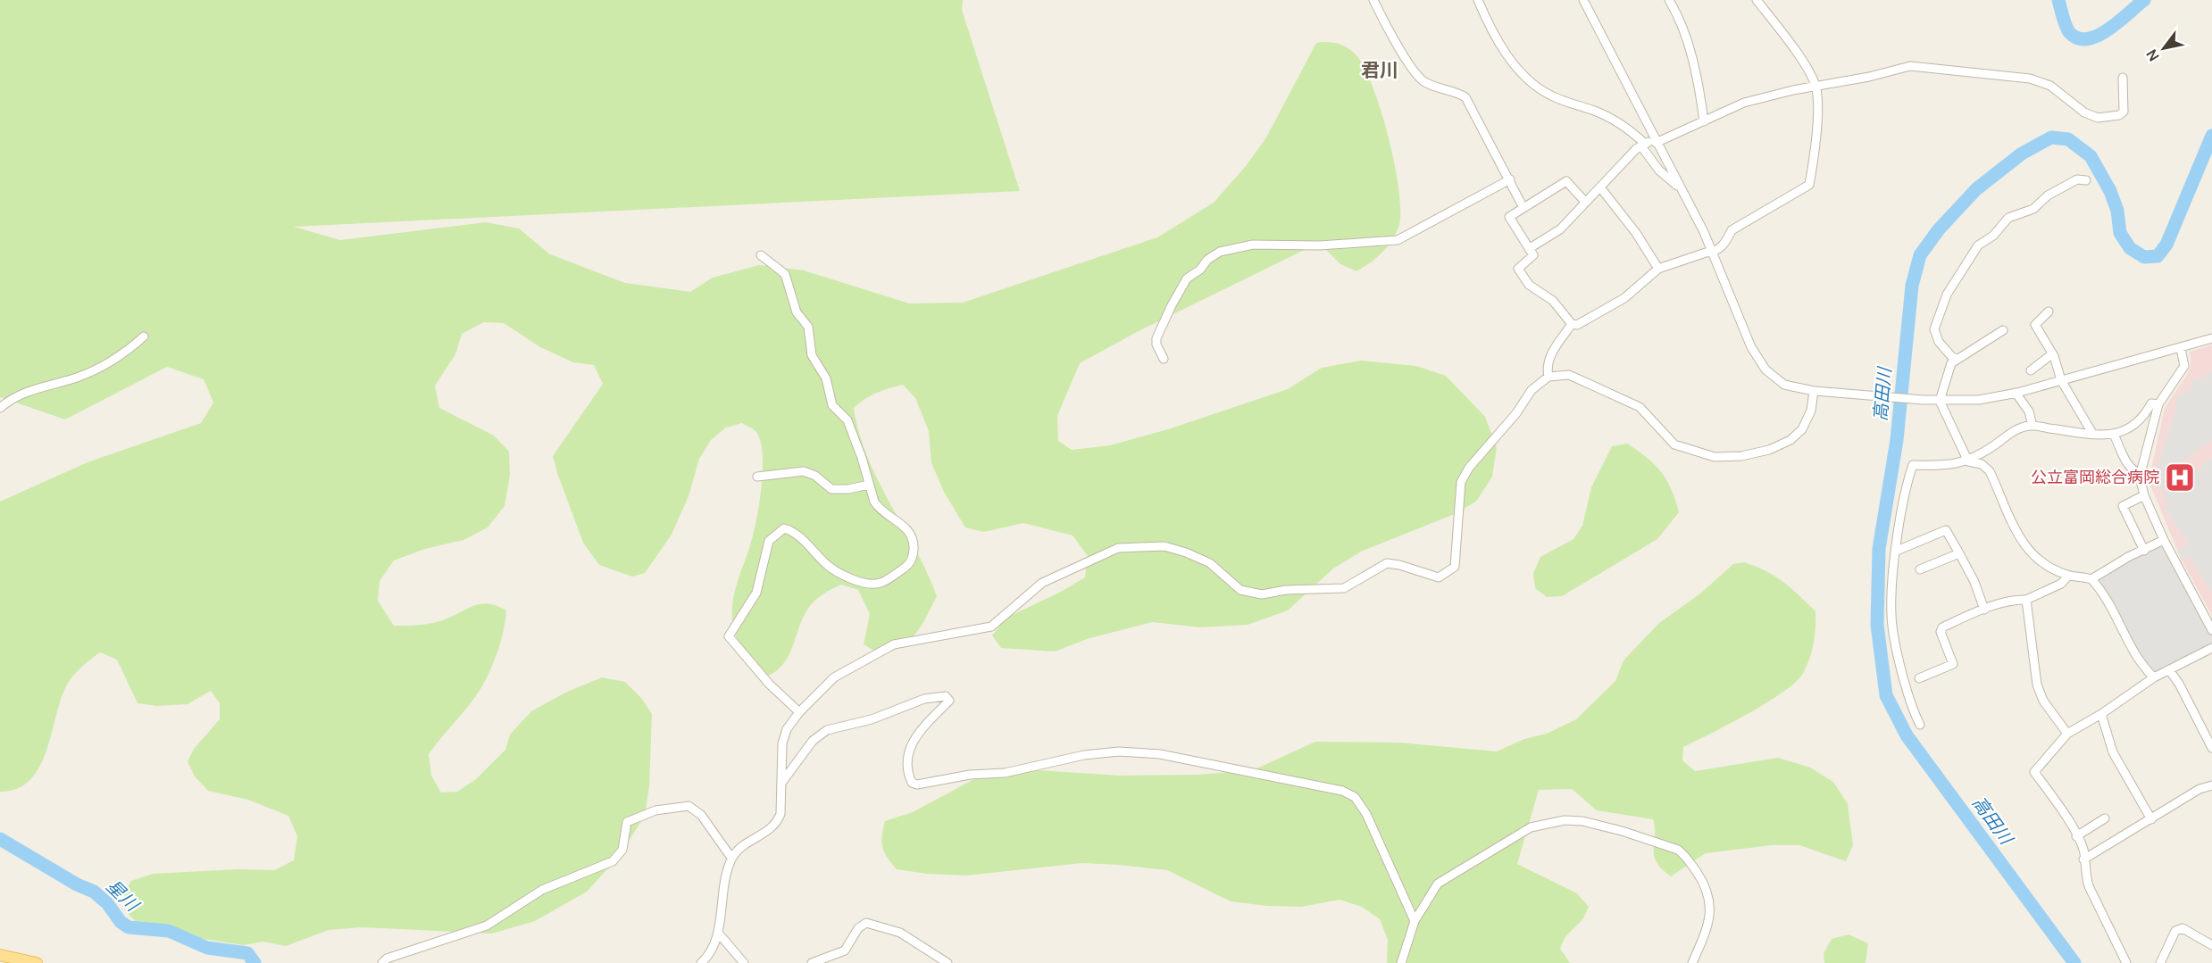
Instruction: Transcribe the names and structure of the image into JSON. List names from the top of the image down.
{
  "districts": ["君川"],
  "water": ["高田川", "星川"],
  "places": {
    "hospital": ["公立富岡総合病院"]
  },
  "north": "bottom left"
}
